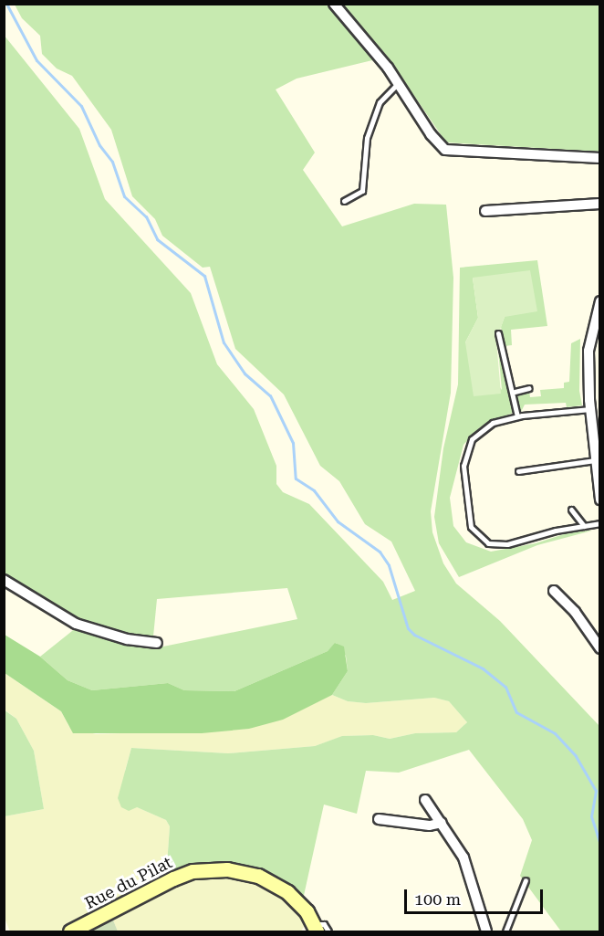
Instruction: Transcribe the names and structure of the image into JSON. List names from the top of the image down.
{
  "streets": {
    "main road": ["Rue du Pilat"]
  },
  "scale_bar": "100 m"
}
